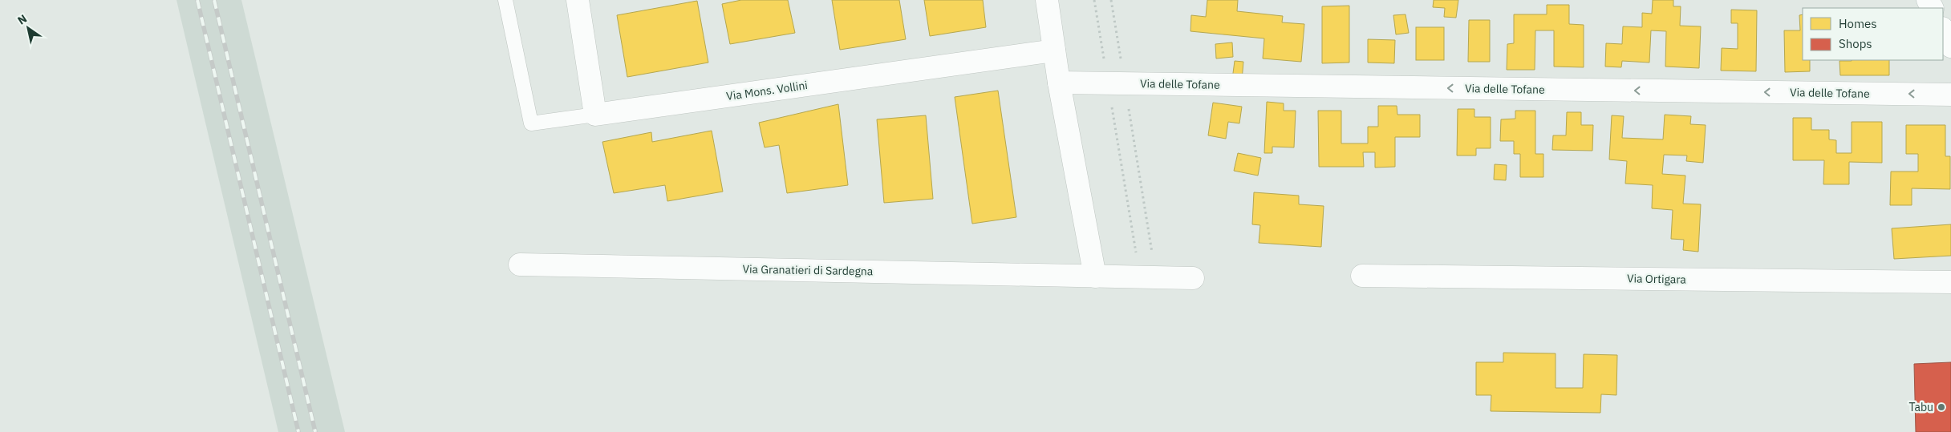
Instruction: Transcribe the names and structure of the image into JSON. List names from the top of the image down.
{
  "streets": {
    "street": [
      "Via delle Tofane",
      "Via Mons. Vollini",
      "Via Granatieri di Sardegna",
      "Via Ortigara"
    ]
  },
  "one_way": ["Via delle Tofane"],
  "places": ["Tabu"],
  "legend": ["Homes", "Shops"],
  "north": "top left"
}
